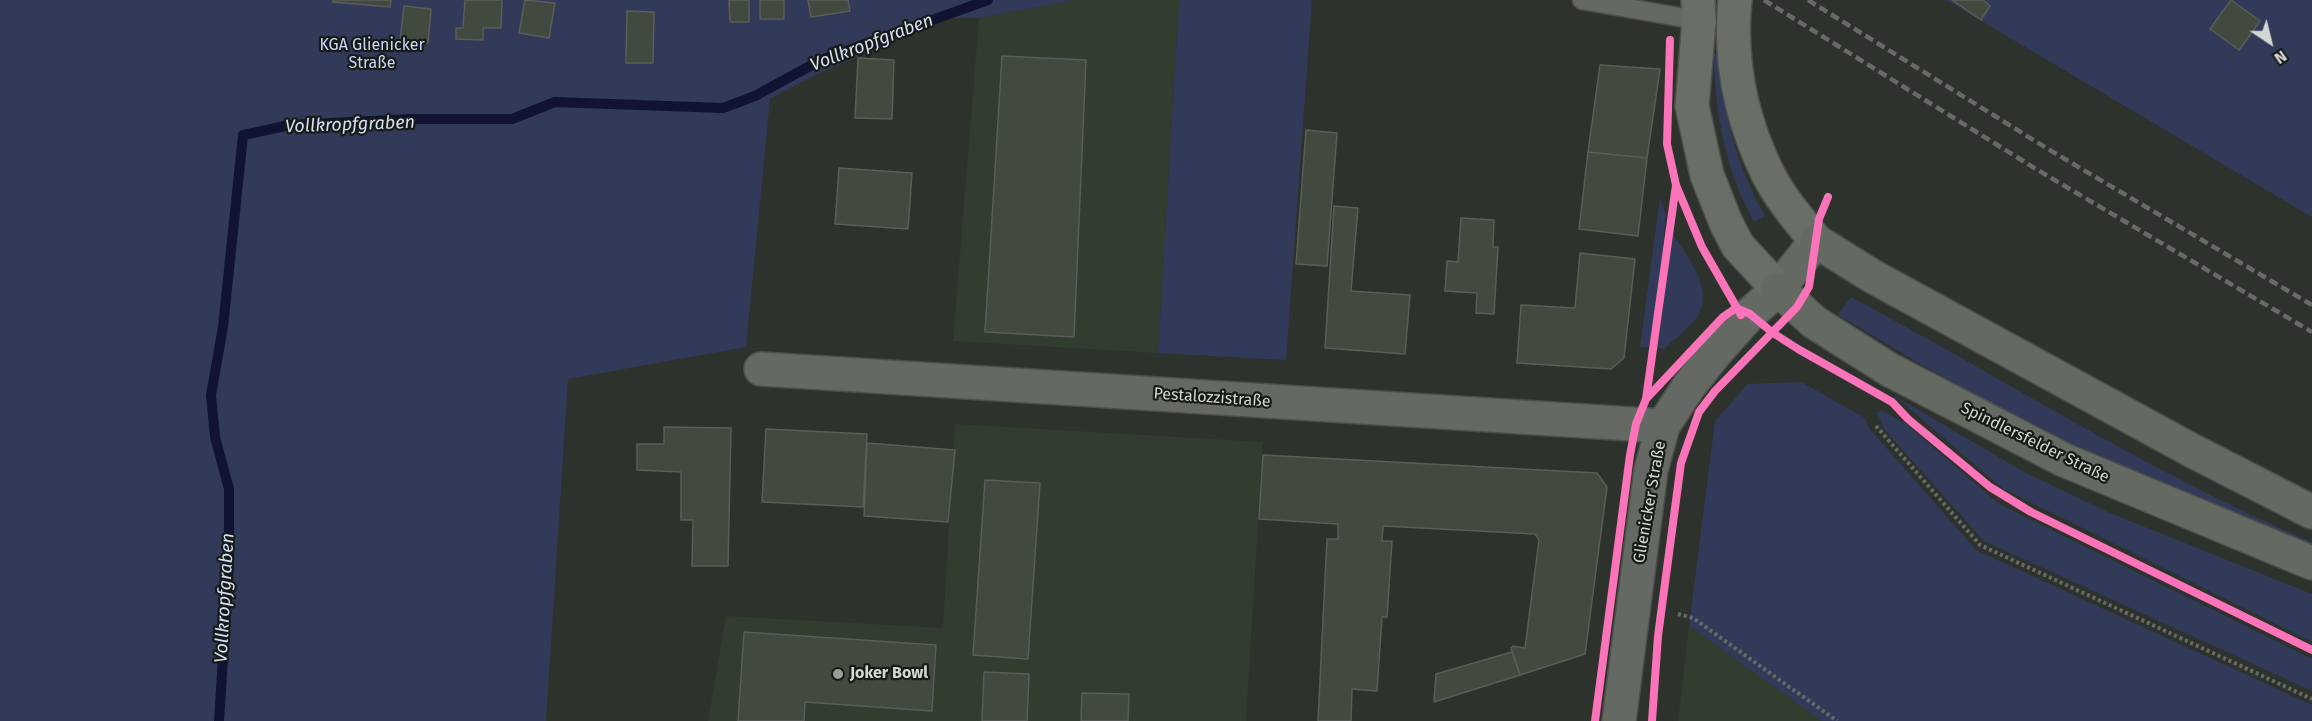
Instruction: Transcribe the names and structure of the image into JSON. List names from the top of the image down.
{
  "streets": {
    "highway": ["Spindlersfelder Straße"],
    "street": ["Pestalozzistraße", "Glienicker Straße"]
  },
  "crossings": [
    ["Pestalozzistraße", "Glienicker Straße"],
    ["Spindlersfelder Straße", "Glienicker Straße"]
  ],
  "water": ["Vollkropfgraben"],
  "parks": ["KGA Glienicker Straße"],
  "places": ["Joker Bowl"],
  "north": "bottom right"
}
